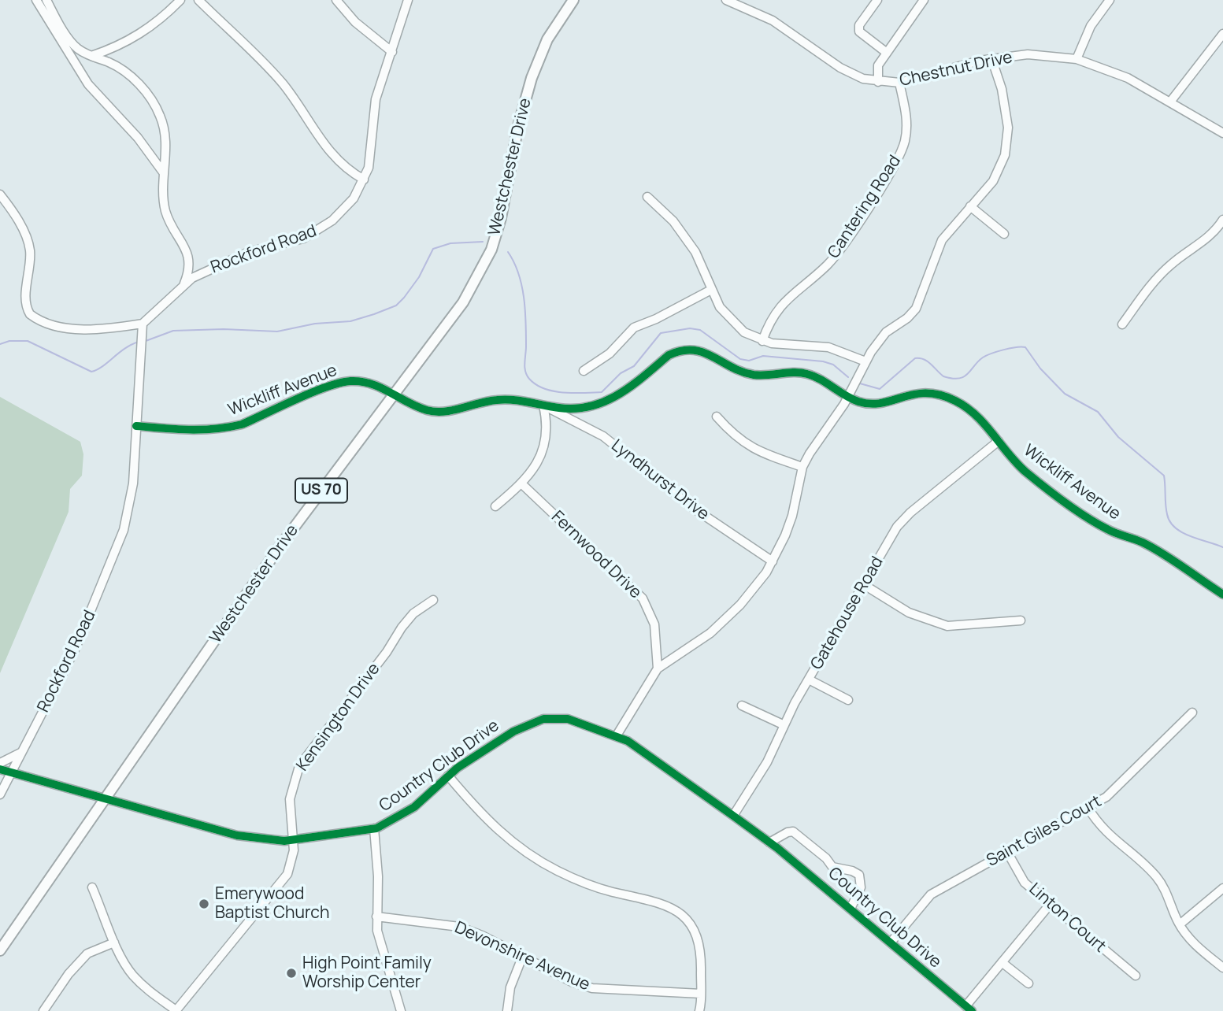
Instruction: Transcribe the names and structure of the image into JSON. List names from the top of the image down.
{
  "streets": {
    "main road": ["Westchester Drive", "US 70"],
    "street": [
      "Chestnut Drive",
      "Cantering Road",
      "Rockford Road",
      "Wickliff Avenue",
      "Lyndhurst Drive",
      "Fernwood Drive",
      "Gatehouse Road",
      "Kensington Drive",
      "Country Club Drive",
      "Saint Giles Court",
      "Linton Court",
      "Devonshire Avenue"
    ]
  },
  "crossings": [
    ["Chestnut Drive", "Cantering Road"],
    ["Westchester Drive", "Wickliff Avenue"],
    ["Westchester Drive", "Country Club Drive"],
    ["Rockford Road", "Wickliff Avenue"],
    ["Rockford Road", "Country Club Drive"],
    ["Wickliff Avenue", "Lyndhurst Drive"],
    ["Wickliff Avenue", "Gatehouse Road"],
    ["Gatehouse Road", "Country Club Drive"],
    ["Kensington Drive", "Country Club Drive"],
    ["Country Club Drive", "Saint Giles Court"],
    ["Saint Giles Court", "Linton Court"]
  ],
  "places": ["Emerywood Baptist Church", "High Point Family Worship Center"]
}
